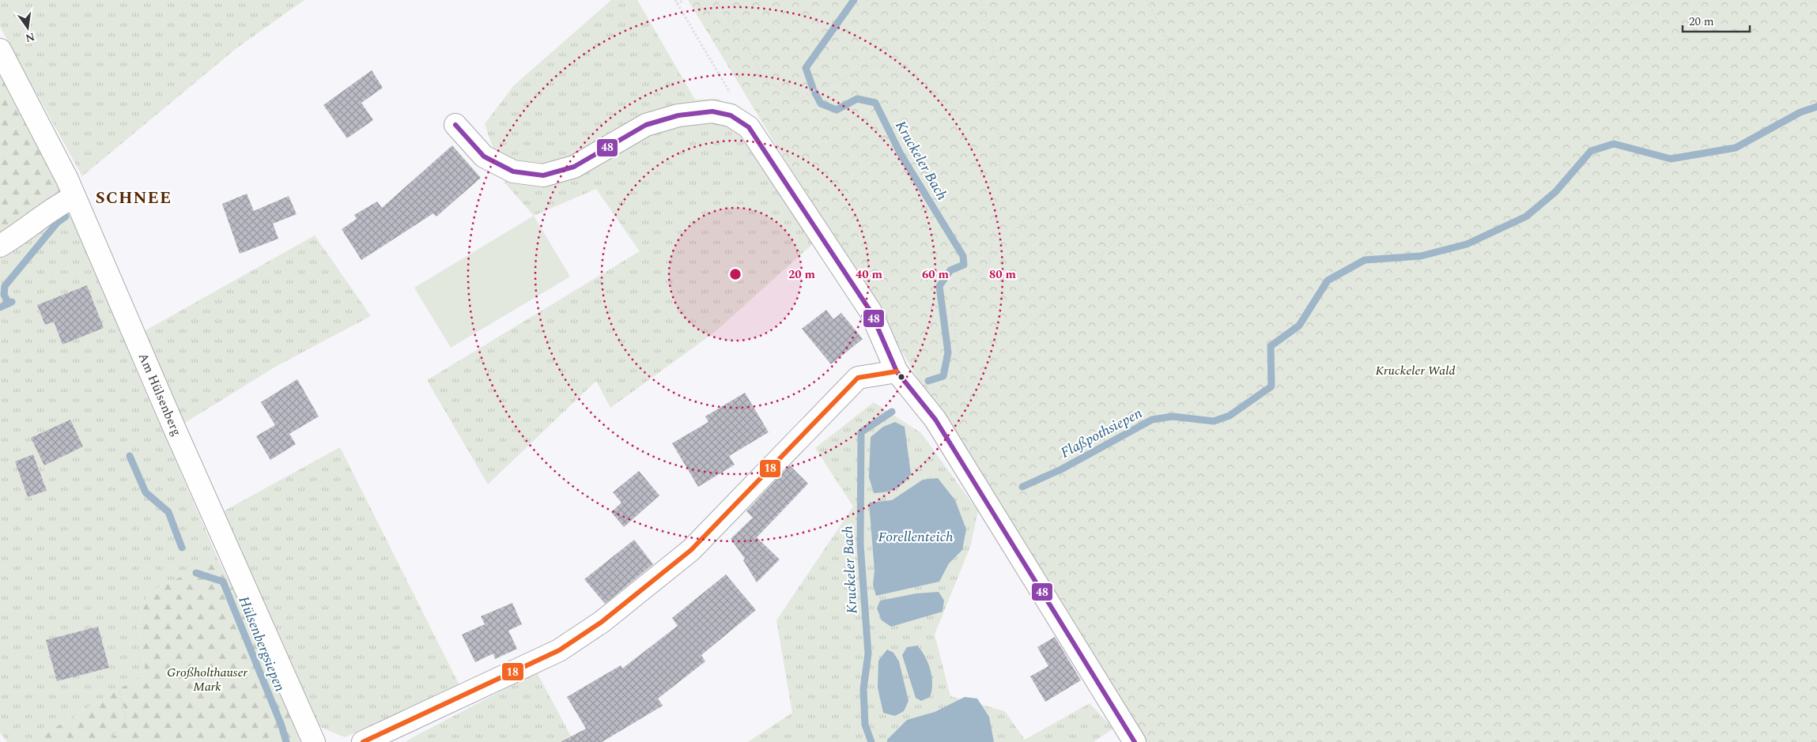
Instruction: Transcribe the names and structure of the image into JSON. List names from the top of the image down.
{
  "streets": {
    "street": ["Am Hülsenberg"]
  },
  "districts": ["SCHNEE"],
  "water": [
    "Kruckeler Bach",
    "Flaßpothsiepen",
    "Forellenteich",
    "Hülsenbergsiepen"
  ],
  "parks": ["Kruckeler Wald", "Großholthauser Mark"],
  "lines": ["transit line 48", "transit line 18"],
  "scale_bar": "20 m",
  "north": "bottom",
  "rings": [
    "20 m",
    "40 m",
    "60 m",
    "80 m"
  ]
}
